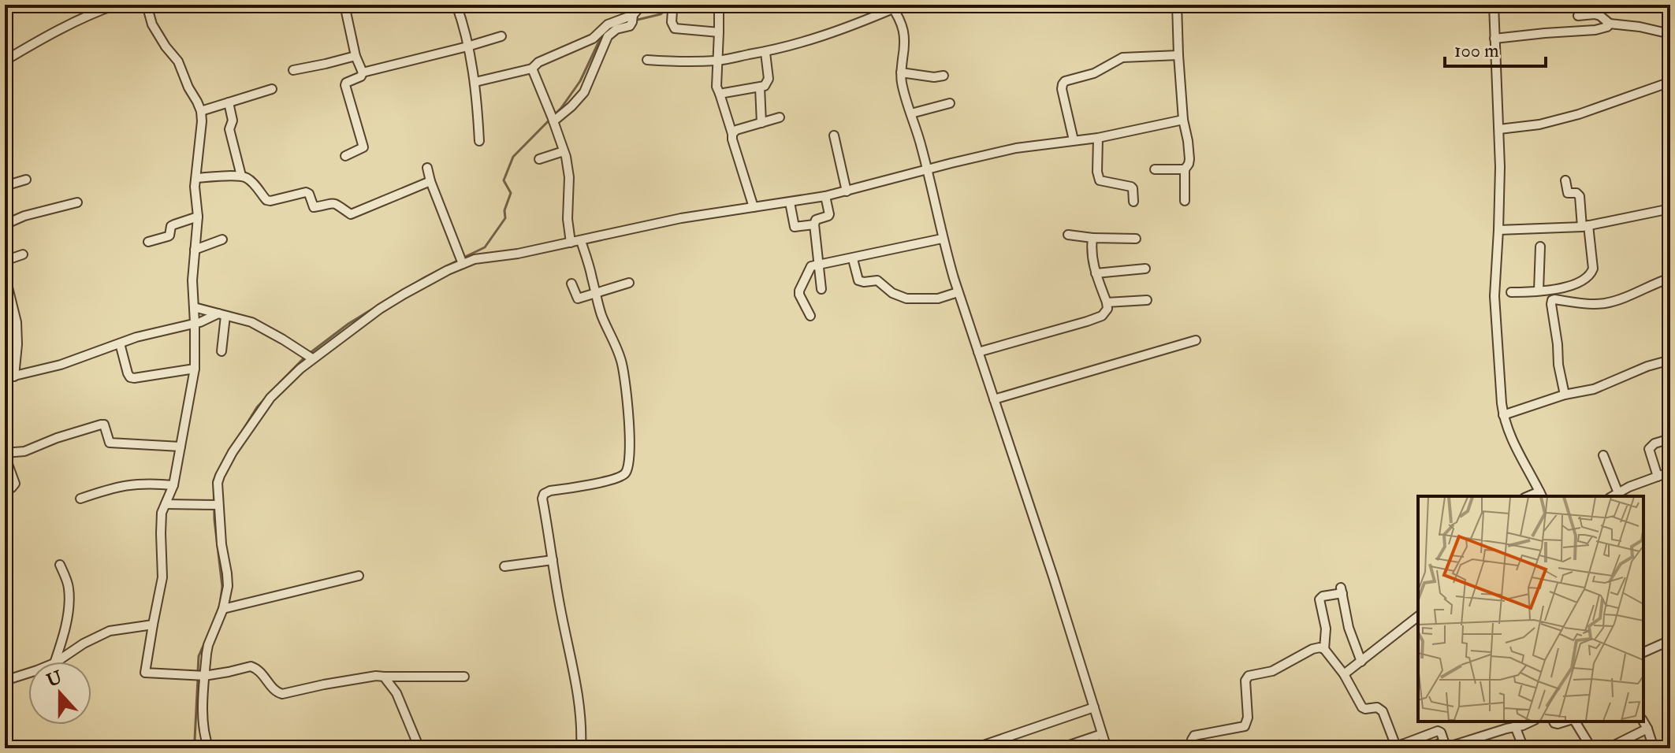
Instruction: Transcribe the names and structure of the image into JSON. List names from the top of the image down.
{
  "scale_bar": "100 m",
  "north": "top"
}
